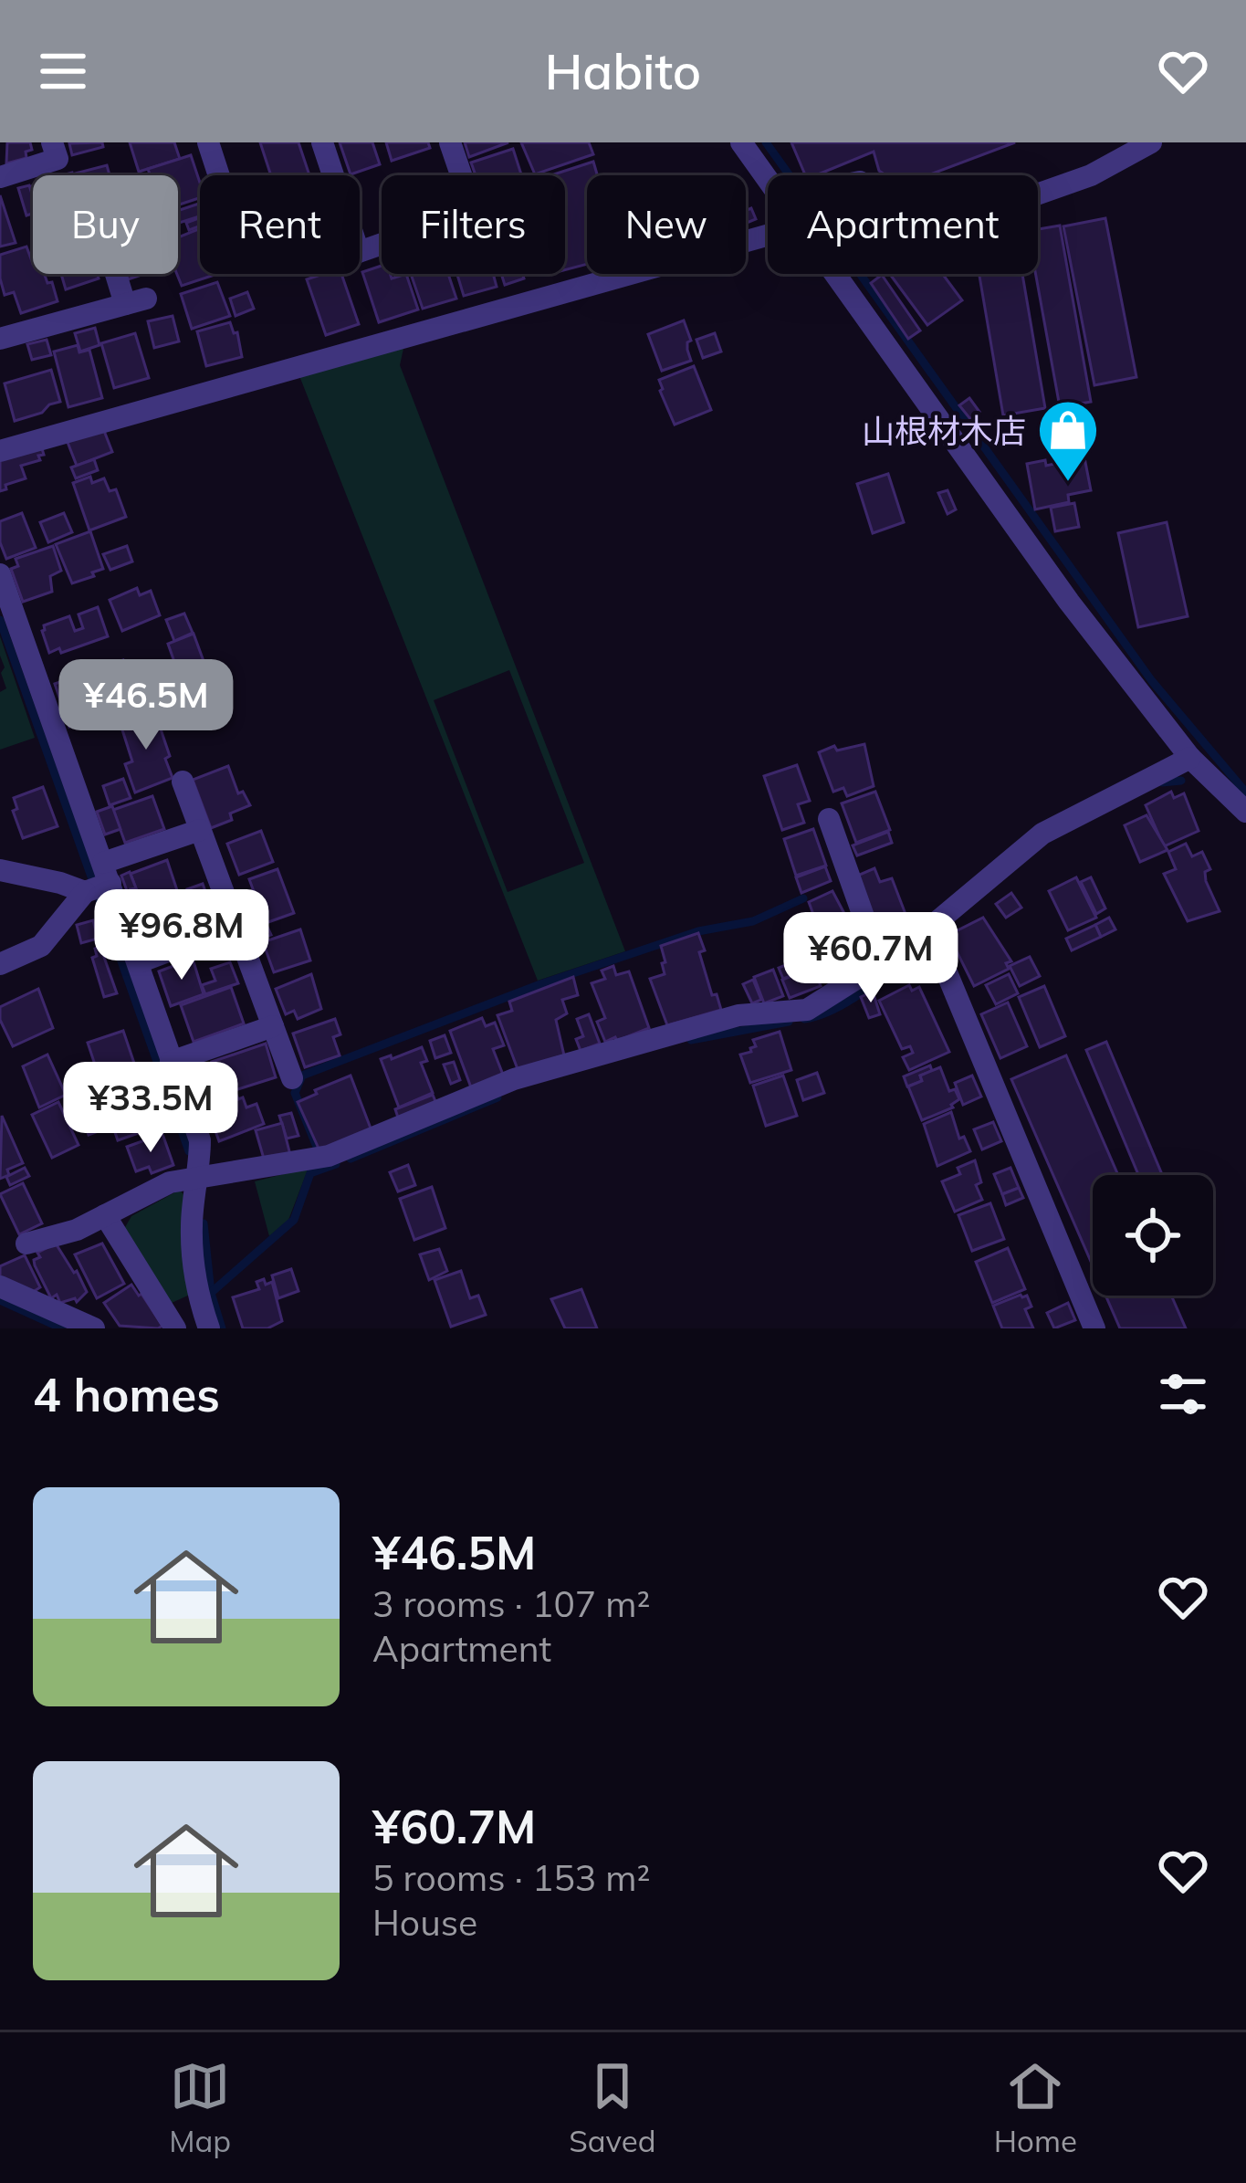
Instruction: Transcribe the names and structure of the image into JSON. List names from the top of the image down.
{
  "places": {
    "shop": ["山根材木店"]
  },
  "page": {
    "header": "Habito",
    "chip": [
      "Buy",
      "Rent",
      "Filters",
      "New",
      "Apartment"
    ],
    "price": [
      "¥46.5M",
      "¥96.8M",
      "¥60.7M",
      "¥33.5M"
    ],
    "heading": "4 homes",
    "list": [
      {
        "name": "¥46.5M",
        "note": "3 rooms · 107 m² · Apartment"
      },
      {
        "name": "¥60.7M",
        "note": "5 rooms · 153 m² · House"
      }
    ],
    "tabs": ["Map", "Saved", "Home"]
  }
}
